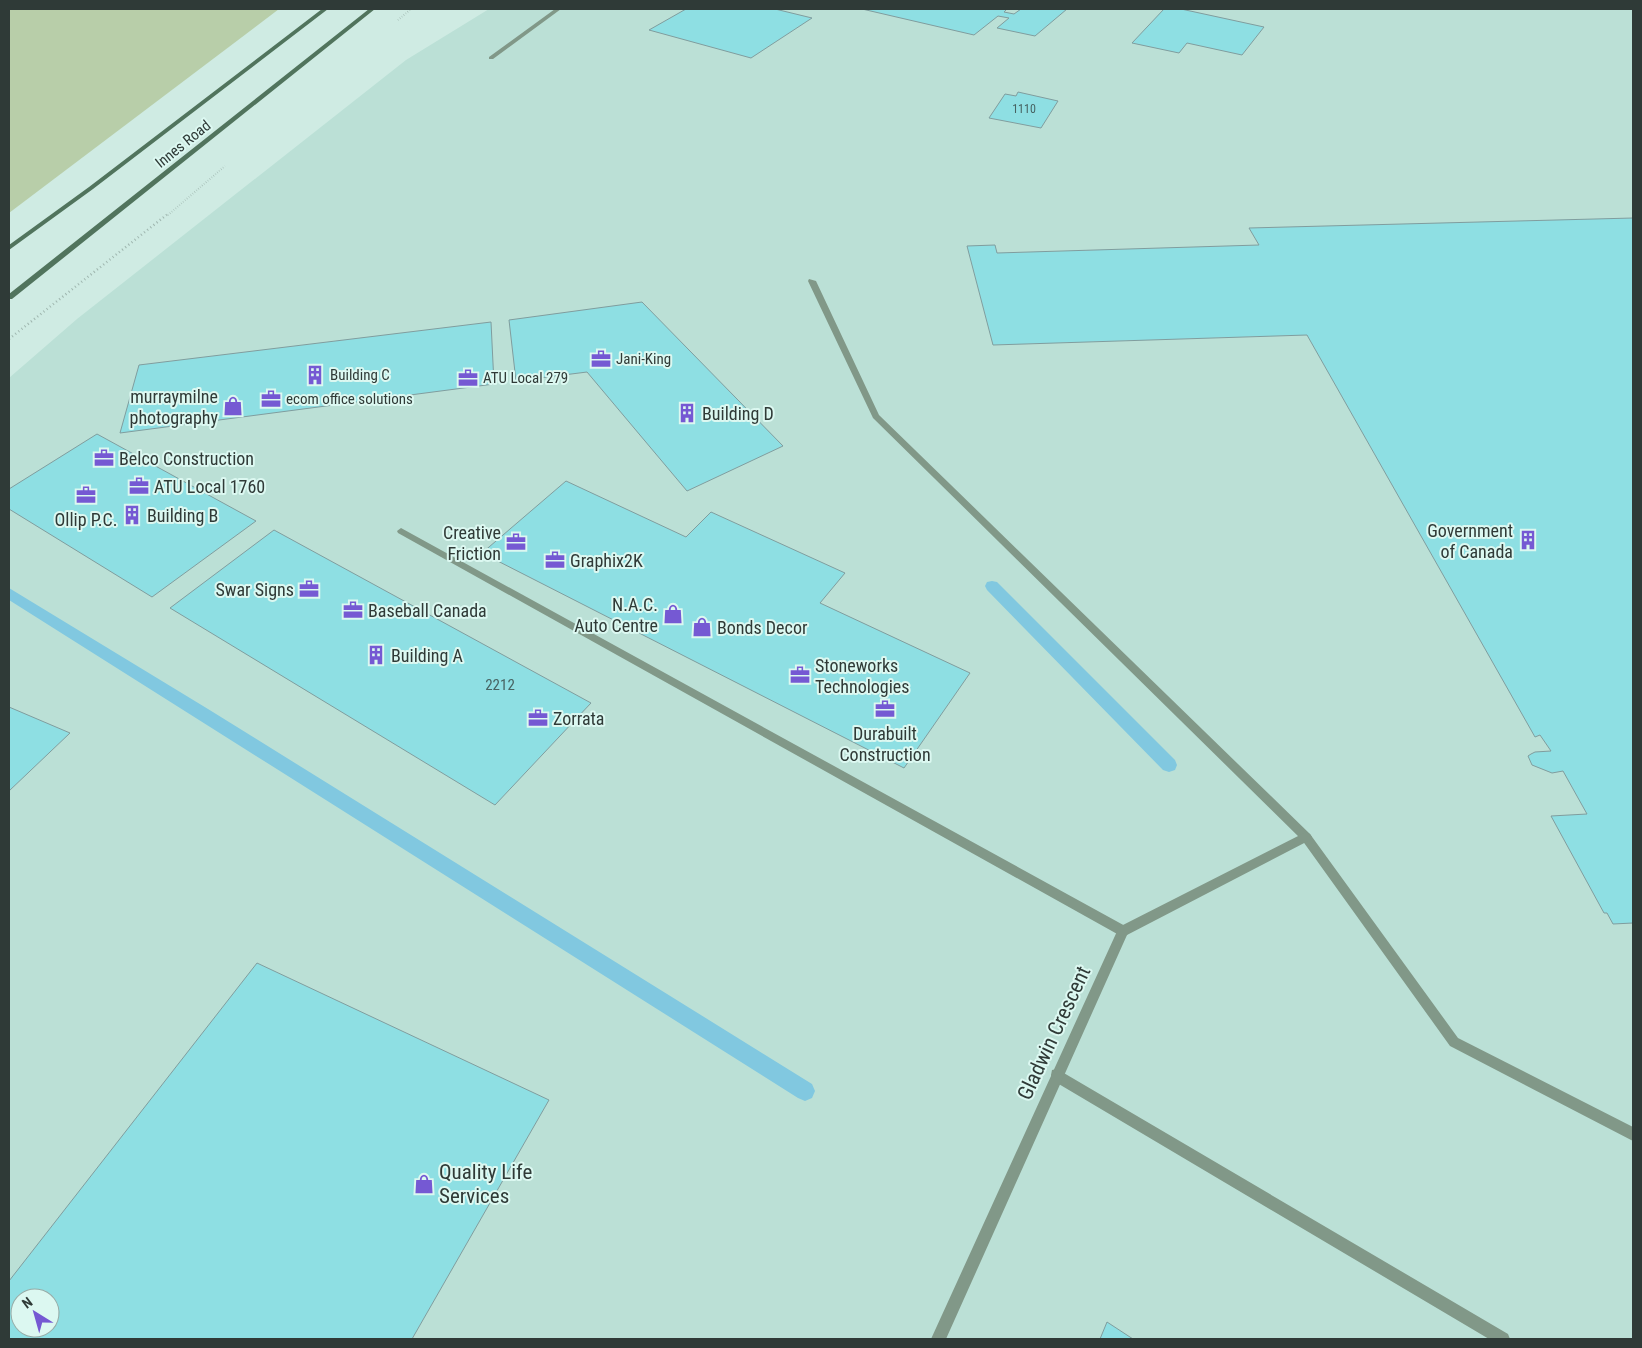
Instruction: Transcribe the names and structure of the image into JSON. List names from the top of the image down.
{
  "streets": {
    "main road": ["Innes Road"],
    "street": ["Gladwin Crescent"]
  },
  "places": {
    "office": [
      "Jani-King",
      "ATU Local 279",
      "ecom office solutions",
      "Belco Construction",
      "ATU Local 1760",
      "Ollip P.C.",
      "Creative Friction",
      "Graphix2K",
      "Swar Signs",
      "Baseball Canada",
      "Stoneworks Technologies",
      "Durabuilt Construction",
      "Zorrata"
    ],
    "building": [
      "Building C",
      "Building D",
      "Building B",
      "Government of Canada",
      "Building A"
    ],
    "shop": [
      "murraymilne photography",
      "N.A.C. Auto Centre",
      "Bonds Decor",
      "Quality Life Services"
    ]
  },
  "house_numbers": ["1110", "2212"],
  "north": "top left"
}
